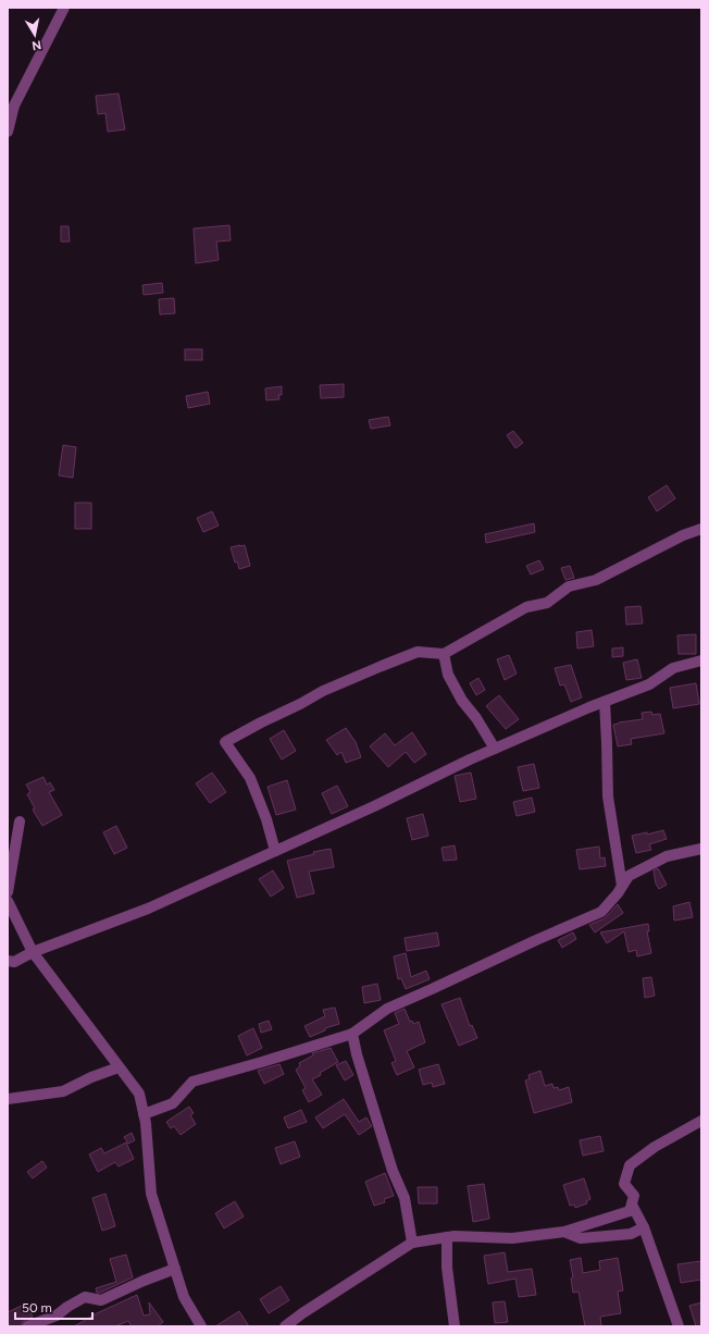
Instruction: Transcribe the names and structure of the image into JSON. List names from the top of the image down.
{
  "scale_bar": "50 m",
  "north": "bottom"
}
